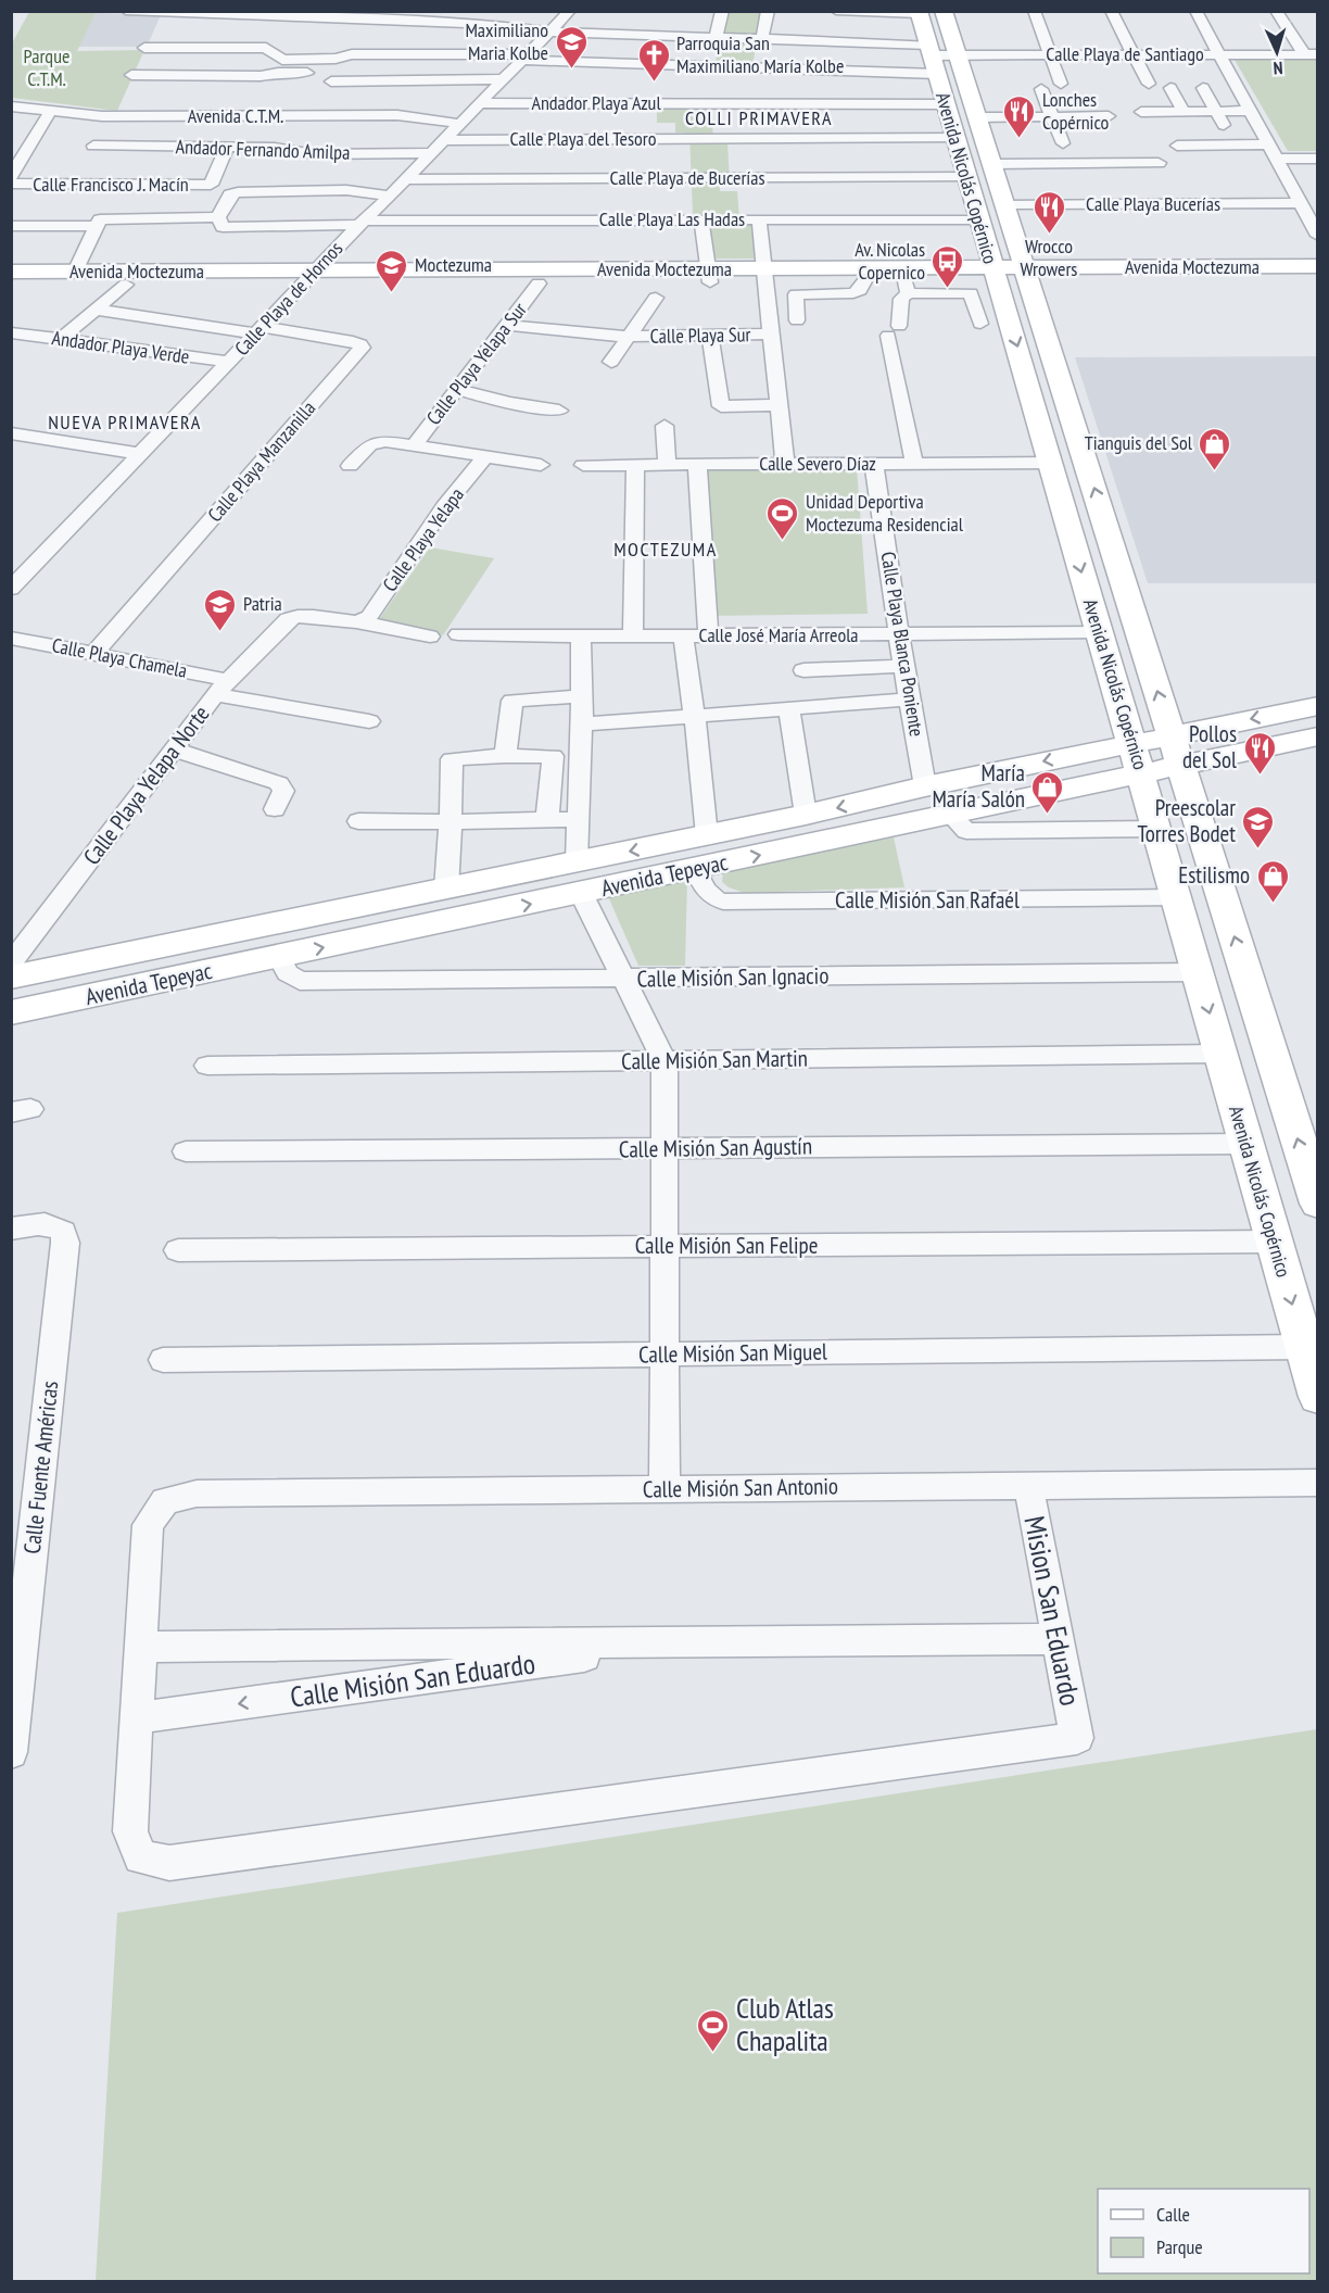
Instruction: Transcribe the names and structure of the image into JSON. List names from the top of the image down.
{
  "streets": {
    "street": [
      "Calle Playa de Santiago",
      "Andador Playa Azul",
      "Avenida C.T.M.",
      "Calle Playa del Tesoro",
      "Andador Fernando Amilpa",
      "Calle Playa de Bucerías",
      "Avenida Nicolás Copérnico",
      "Calle Francisco J. Macín",
      "Calle Playa Bucerías",
      "Calle Playa Las Hadas",
      "Avenida Moctezuma",
      "Calle Playa de Hornos",
      "Calle Playa Sur",
      "Andador Playa Verde",
      "Calle Playa Yelapa Sur",
      "Calle Playa Manzanilla",
      "Calle Severo Díaz",
      "Calle Playa Yelapa",
      "Calle José María Arreola",
      "Calle Playa Blanca Poniente",
      "Calle Playa Chamela",
      "Calle Playa Yelapa Norte",
      "Avenida Tepeyac",
      "Calle Misión San Rafaél",
      "Calle Misión San Ignacio",
      "Calle Misión San Martin",
      "Calle Misión San Agustín",
      "Calle Misión San Felipe",
      "Calle Misión San Miguel",
      "Calle Fuente Américas",
      "Calle Misión San Antonio",
      "Mision San Eduardo",
      "Calle Misión San Eduardo"
    ]
  },
  "crossings": [
    ["Calle Playa de Santiago", "Avenida Nicolás Copérnico"],
    ["Calle Playa de Santiago", "Calle Playa de Hornos"],
    ["Andador Playa Azul", "Calle Playa del Tesoro"],
    ["Andador Playa Azul", "Avenida Nicolás Copérnico"],
    ["Andador Playa Azul", "Calle Playa de Hornos"],
    ["Avenida C.T.M.", "Andador Fernando Amilpa"],
    ["Avenida C.T.M.", "Calle Playa de Hornos"],
    ["Calle Playa del Tesoro", "Calle Playa de Bucerías"],
    ["Calle Playa del Tesoro", "Avenida Nicolás Copérnico"],
    ["Calle Playa del Tesoro", "Calle Playa de Hornos"],
    ["Andador Fernando Amilpa", "Calle Francisco J. Macín"],
    ["Andador Fernando Amilpa", "Calle Playa de Hornos"],
    ["Calle Playa de Bucerías", "Avenida Nicolás Copérnico"],
    ["Calle Playa de Bucerías", "Calle Playa de Hornos"],
    ["Avenida Nicolás Copérnico", "Calle Playa Bucerías"],
    ["Avenida Nicolás Copérnico", "Calle Playa Las Hadas"],
    ["Avenida Nicolás Copérnico", "Avenida Moctezuma"],
    ["Avenida Nicolás Copérnico", "Calle Severo Díaz"],
    ["Avenida Nicolás Copérnico", "Calle José María Arreola"],
    ["Avenida Nicolás Copérnico", "Avenida Tepeyac"],
    ["Avenida Nicolás Copérnico", "Calle Misión San Rafaél"],
    ["Avenida Nicolás Copérnico", "Calle Misión San Ignacio"],
    ["Avenida Nicolás Copérnico", "Calle Misión San Martin"],
    ["Avenida Nicolás Copérnico", "Calle Misión San Agustín"],
    ["Avenida Nicolás Copérnico", "Calle Misión San Felipe"],
    ["Avenida Nicolás Copérnico", "Calle Misión San Miguel"],
    ["Calle Playa Las Hadas", "Calle Playa de Hornos"],
    ["Avenida Moctezuma", "Calle Playa de Hornos"],
    ["Avenida Moctezuma", "Calle Playa Yelapa Sur"],
    ["Calle Playa de Hornos", "Andador Playa Verde"],
    ["Calle Playa de Hornos", "Calle Playa Manzanilla"],
    ["Calle Playa Sur", "Calle Playa Yelapa Sur"],
    ["Calle Playa Manzanilla", "Calle Playa Chamela"],
    ["Calle Severo Díaz", "Calle Playa Blanca Poniente"],
    ["Calle Playa Yelapa", "Calle Playa Yelapa Norte"],
    ["Calle José María Arreola", "Calle Playa Blanca Poniente"],
    ["Calle Playa Blanca Poniente", "Avenida Tepeyac"],
    ["Calle Playa Chamela", "Calle Playa Yelapa Norte"],
    ["Avenida Tepeyac", "Calle Misión San Rafaél"],
    ["Avenida Tepeyac", "Calle Misión San Ignacio"],
    ["Calle Misión San Antonio", "Mision San Eduardo"],
    ["Calle Misión San Antonio", "Calle Misión San Eduardo"],
    ["Mision San Eduardo", "Calle Misión San Eduardo"]
  ],
  "districts": ["COLLI PRIMAVERA", "NUEVA PRIMAVERA", "MOCTEZUMA"],
  "parks": ["Parque C.T.M."],
  "places": {
    "school or university": [
      "Maximiliano Maria Kolbe",
      "Moctezuma",
      "Patria",
      "Preescolar Torres Bodet"
    ],
    "church": ["Parroquia San Maximiliano María Kolbe"],
    "restaurant": ["Lonches Copérnico", "Wrocco Wrowers", "Pollos del Sol"],
    "bus stop": ["Av. Nicolas Copernico"],
    "shop": ["Tianguis del Sol", "María María Salón", "Estilismo"],
    "sports": ["Unidad Deportiva Moctezuma Residencial", "Club Atlas Chapalita"]
  },
  "legend": ["Calle", "Parque"],
  "north": "bottom"
}
